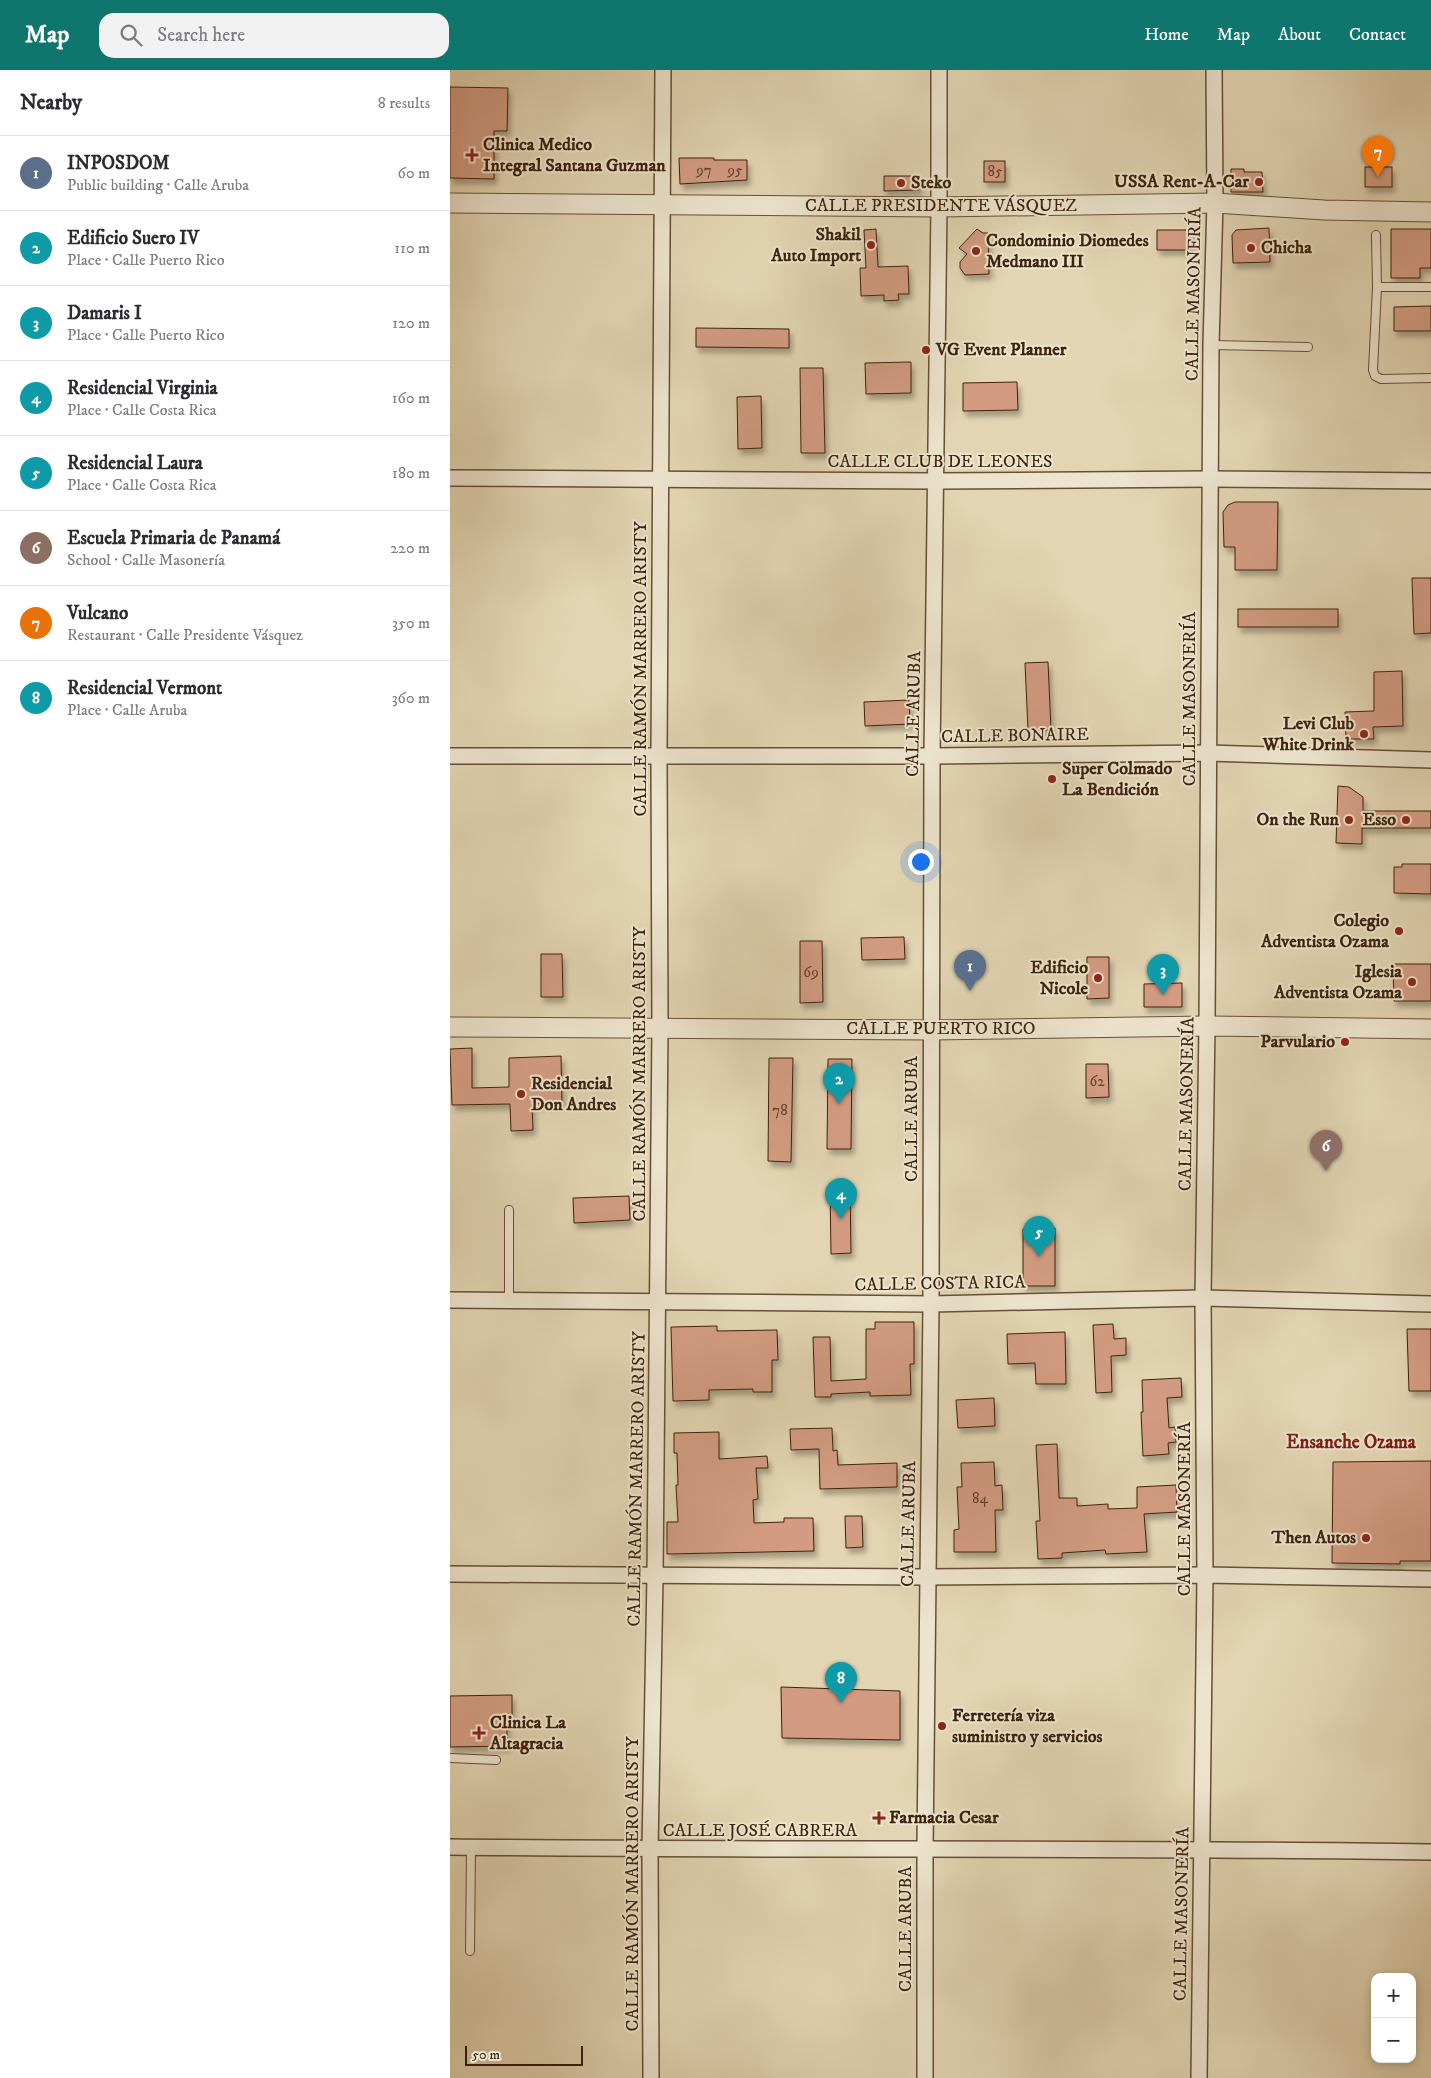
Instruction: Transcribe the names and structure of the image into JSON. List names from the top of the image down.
{
  "streets": {
    "street": [
      "CALLE PRESIDENTE VÁSQUEZ",
      "CALLE MASONERÍA",
      "CALLE CLUB DE LEONES",
      "CALLE RAMÓN MARRERO ARISTY",
      "CALLE ARUBA",
      "CALLE BONAIRE",
      "CALLE PUERTO RICO",
      "CALLE COSTA RICA",
      "CALLE JOSÉ CABRERA"
    ]
  },
  "crossings": [
    ["CALLE PRESIDENTE VÁSQUEZ", "CALLE MASONERÍA"],
    ["CALLE PRESIDENTE VÁSQUEZ", "CALLE RAMÓN MARRERO ARISTY"],
    ["CALLE PRESIDENTE VÁSQUEZ", "CALLE ARUBA"],
    ["CALLE MASONERÍA", "CALLE CLUB DE LEONES"],
    ["CALLE MASONERÍA", "CALLE BONAIRE"],
    ["CALLE MASONERÍA", "CALLE PUERTO RICO"],
    ["CALLE MASONERÍA", "CALLE COSTA RICA"],
    ["CALLE MASONERÍA", "CALLE JOSÉ CABRERA"],
    ["CALLE CLUB DE LEONES", "CALLE RAMÓN MARRERO ARISTY"],
    ["CALLE CLUB DE LEONES", "CALLE ARUBA"],
    ["CALLE RAMÓN MARRERO ARISTY", "CALLE BONAIRE"],
    ["CALLE RAMÓN MARRERO ARISTY", "CALLE PUERTO RICO"],
    ["CALLE RAMÓN MARRERO ARISTY", "CALLE COSTA RICA"],
    ["CALLE RAMÓN MARRERO ARISTY", "CALLE JOSÉ CABRERA"],
    ["CALLE ARUBA", "CALLE BONAIRE"],
    ["CALLE ARUBA", "CALLE PUERTO RICO"],
    ["CALLE ARUBA", "CALLE COSTA RICA"],
    ["CALLE ARUBA", "CALLE JOSÉ CABRERA"]
  ],
  "districts": ["Ensanche Ozama"],
  "places": {
    "health": ["Clinica Medico Integral Santana Guzman", "Clinica La Altagracia", "Farmacia Cesar"],
    "other": [
      "USSA Rent-A-Car",
      "Steko",
      "Shakil Auto Import",
      "Chicha",
      "Condominio Diomedes Medmano III",
      "VG Event Planner",
      "Levi Club White Drink",
      "Super Colmado La Bendición",
      "On the Run",
      "Esso",
      "Colegio Adventista Ozama",
      "Edificio Nicole",
      "Iglesia Adventista Ozama",
      "Parvulario",
      "Residencial Don Andres",
      "Then Autos",
      "Ferretería viza suministro y servicios"
    ]
  },
  "house_numbers": [
    "97",
    "95",
    "85",
    "69",
    "62",
    "78",
    "84"
  ],
  "scale_bar": "50 m",
  "page": {
    "header": "Map",
    "search": "Search here",
    "nav": [
      "Home",
      "Map",
      "About",
      "Contact"
    ],
    "heading": ["Nearby", "8 results"],
    "list": [
      {
        "mark": "1",
        "name": "INPOSDOM",
        "note": "Public building · Calle Aruba",
        "value": "60 m"
      },
      {
        "mark": "2",
        "name": "Edificio Suero IV",
        "note": "Place · Calle Puerto Rico",
        "value": "110 m"
      },
      {
        "mark": "3",
        "name": "Damaris I",
        "note": "Place · Calle Puerto Rico",
        "value": "120 m"
      },
      {
        "mark": "4",
        "name": "Residencial Virginia",
        "note": "Place · Calle Costa Rica",
        "value": "160 m"
      },
      {
        "mark": "5",
        "name": "Residencial Laura",
        "note": "Place · Calle Costa Rica",
        "value": "180 m"
      },
      {
        "mark": "6",
        "name": "Escuela Primaria de Panamá",
        "note": "School · Calle Masonería",
        "value": "220 m"
      },
      {
        "mark": "7",
        "name": "Vulcano",
        "note": "Restaurant · Calle Presidente Vásquez",
        "value": "350 m"
      },
      {
        "mark": "8",
        "name": "Residencial Vermont",
        "note": "Place · Calle Aruba",
        "value": "360 m"
      }
    ],
    "pins": [
      "7",
      "1",
      "3",
      "2",
      "6",
      "4",
      "5",
      "8"
    ],
    "map_buttons": ["+", "−"],
    "scale": "50 m"
  }
}
